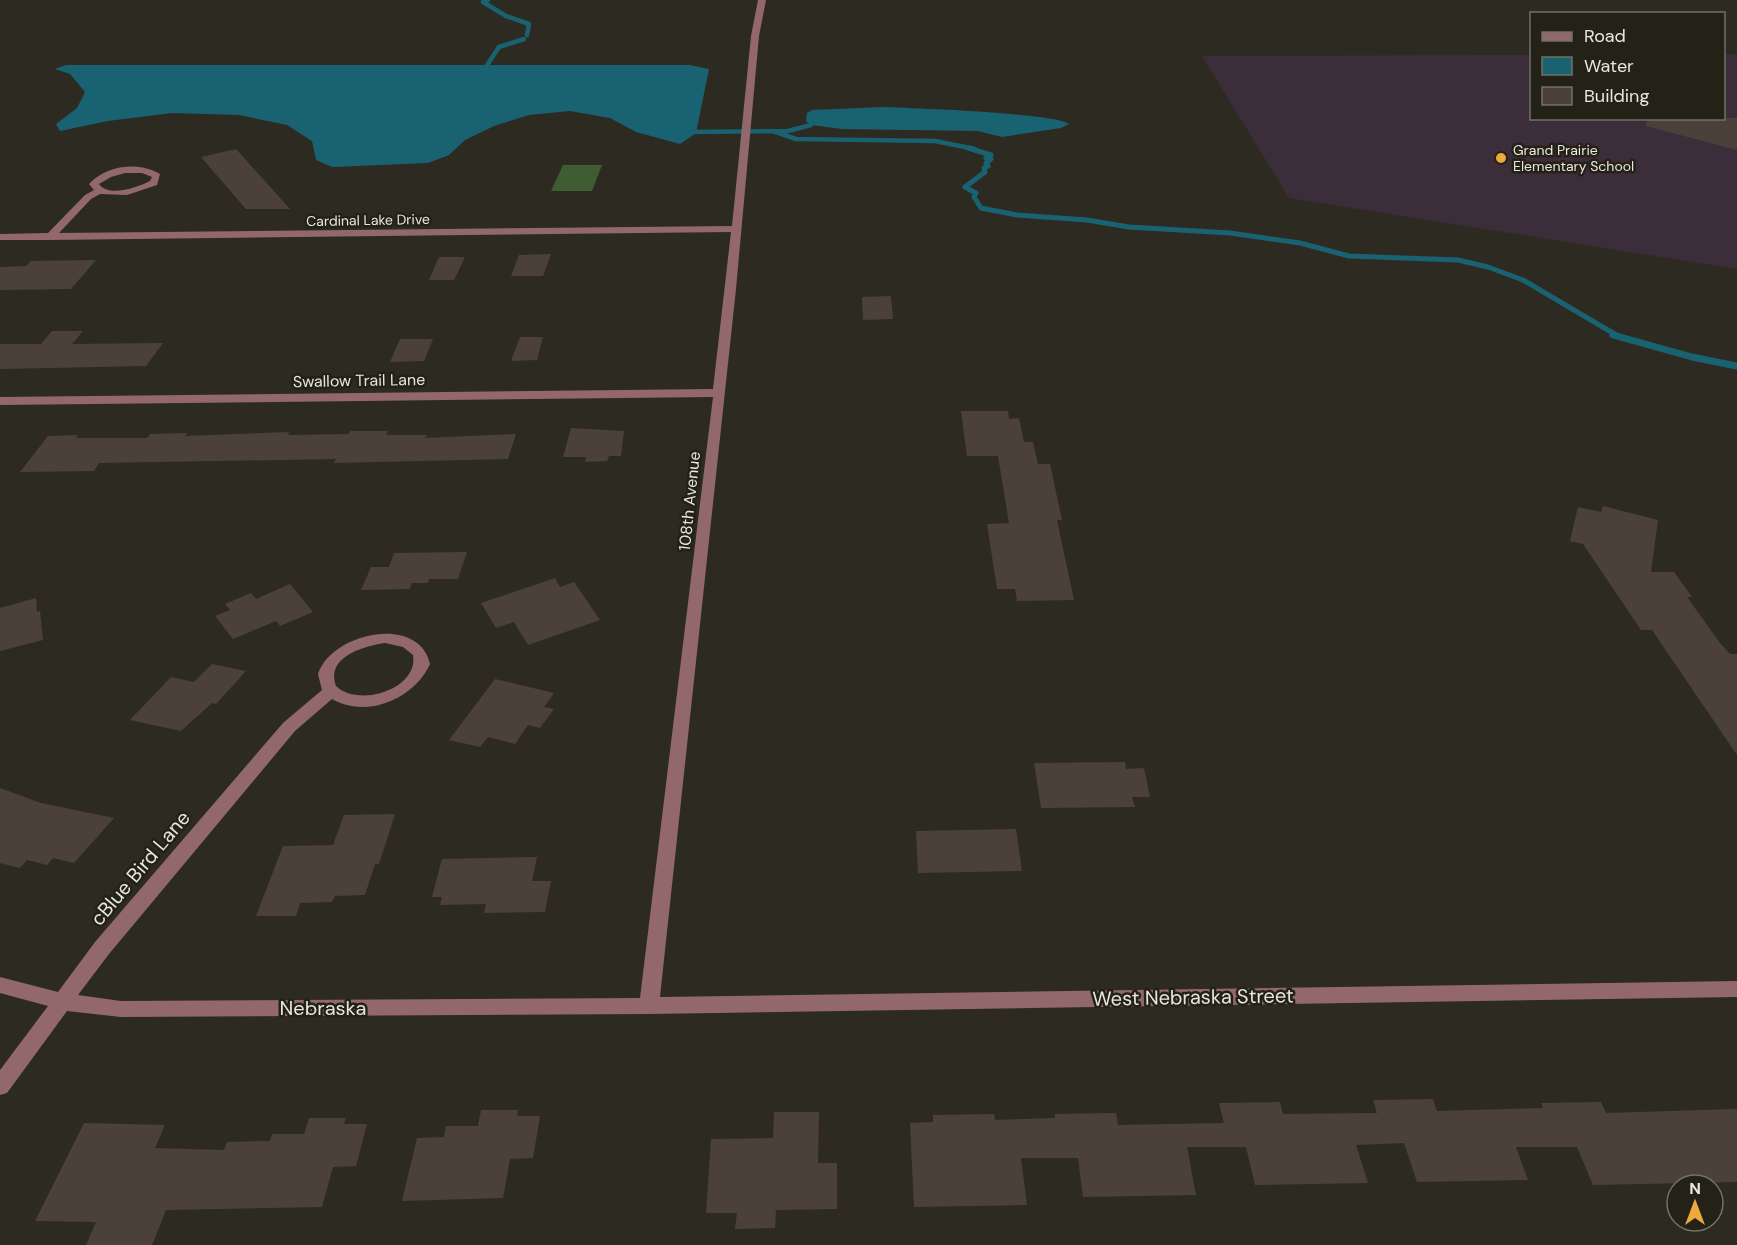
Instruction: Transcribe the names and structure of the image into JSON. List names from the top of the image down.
{
  "streets": {
    "street": [
      "Cardinal Lake Drive",
      "Swallow Trail Lane",
      "108th Avenue",
      "cBlue Bird Lane",
      "West Nebraska Street",
      "Nebraska"
    ]
  },
  "crossings": [
    ["Cardinal Lake Drive", "108th Avenue"],
    ["Swallow Trail Lane", "108th Avenue"],
    ["108th Avenue", "West Nebraska Street"],
    ["108th Avenue", "Nebraska"],
    ["cBlue Bird Lane", "Nebraska"],
    ["West Nebraska Street", "Nebraska"]
  ],
  "places": ["Grand Prairie Elementary School"],
  "legend": ["Road", "Water", "Building"],
  "north": "top"
}
